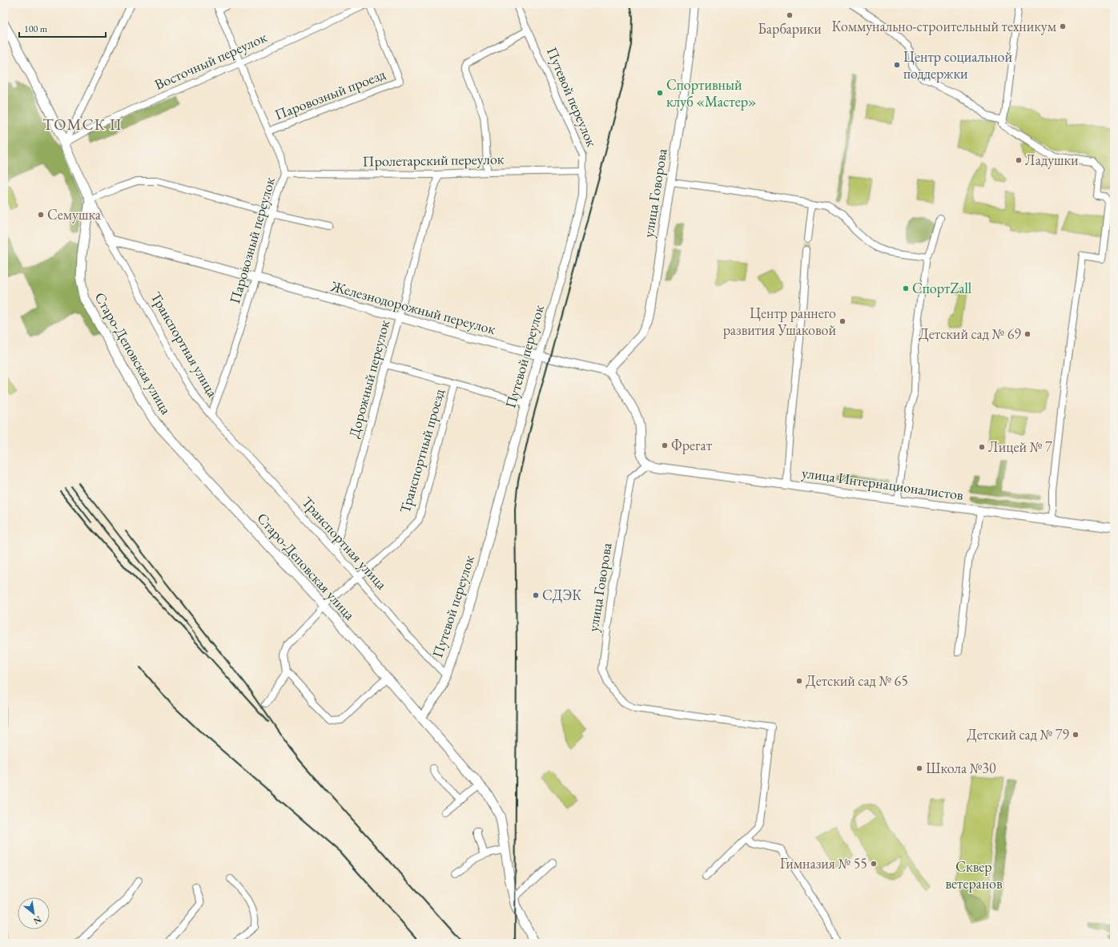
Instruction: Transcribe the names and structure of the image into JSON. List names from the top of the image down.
{
  "streets": {
    "main road": ["Транспортная улица", "Старо-Деповская улица"],
    "street": [
      "Восточный переулок",
      "Паровозный проезд",
      "Путевой переулок",
      "Пролетарский переулок",
      "улица Говорова",
      "Паровозный переулок",
      "Железнодорожный переулок",
      "Дорожный переулок",
      "Транспортный проезд",
      "улица Интернационалистов"
    ]
  },
  "crossings": [
    ["Восточный переулок", "Паровозный проезд"],
    ["Восточный переулок", "Паровозный переулок"],
    ["Восточный переулок", "Транспортная улица"],
    ["Паровозный проезд", "Паровозный переулок"],
    ["Путевой переулок", "Пролетарский переулок"],
    ["Путевой переулок", "Железнодорожный переулок"],
    ["Путевой переулок", "Транспортная улица"],
    ["Путевой переулок", "Старо-Деповская улица"],
    ["Пролетарский переулок", "Паровозный переулок"],
    ["Пролетарский переулок", "Дорожный переулок"],
    ["улица Говорова", "Железнодорожный переулок"],
    ["улица Говорова", "улица Интернационалистов"],
    ["Паровозный переулок", "Железнодорожный переулок"],
    ["Паровозный переулок", "Транспортная улица"],
    ["Железнодорожный переулок", "Транспортная улица"],
    ["Железнодорожный переулок", "Дорожный переулок"],
    ["Транспортная улица", "Старо-Деповская улица"],
    ["Транспортная улица", "Дорожный переулок"],
    ["Транспортная улица", "Транспортный проезд"],
    ["Старо-Деповская улица", "Транспортный проезд"]
  ],
  "districts": ["ТОМСК II"],
  "parks": ["Сквер ветеранов"],
  "places": [
    "Барбарики",
    "Коммунально-строительный техникум",
    "Центр социальной поддержки",
    "Спортивный клуб «Мастер»",
    "Ладушки",
    "Семушка",
    "СпортZall",
    "Центр раннего развития Ушаковой",
    "Детский сад № 69",
    "Фрегат",
    "Лицей № 7",
    "СДЭК",
    "Детский сад № 65",
    "Детский сад № 79",
    "Школа №30",
    "Гимназия № 55"
  ],
  "scale_bar": "100 m",
  "north": "bottom right"
}
